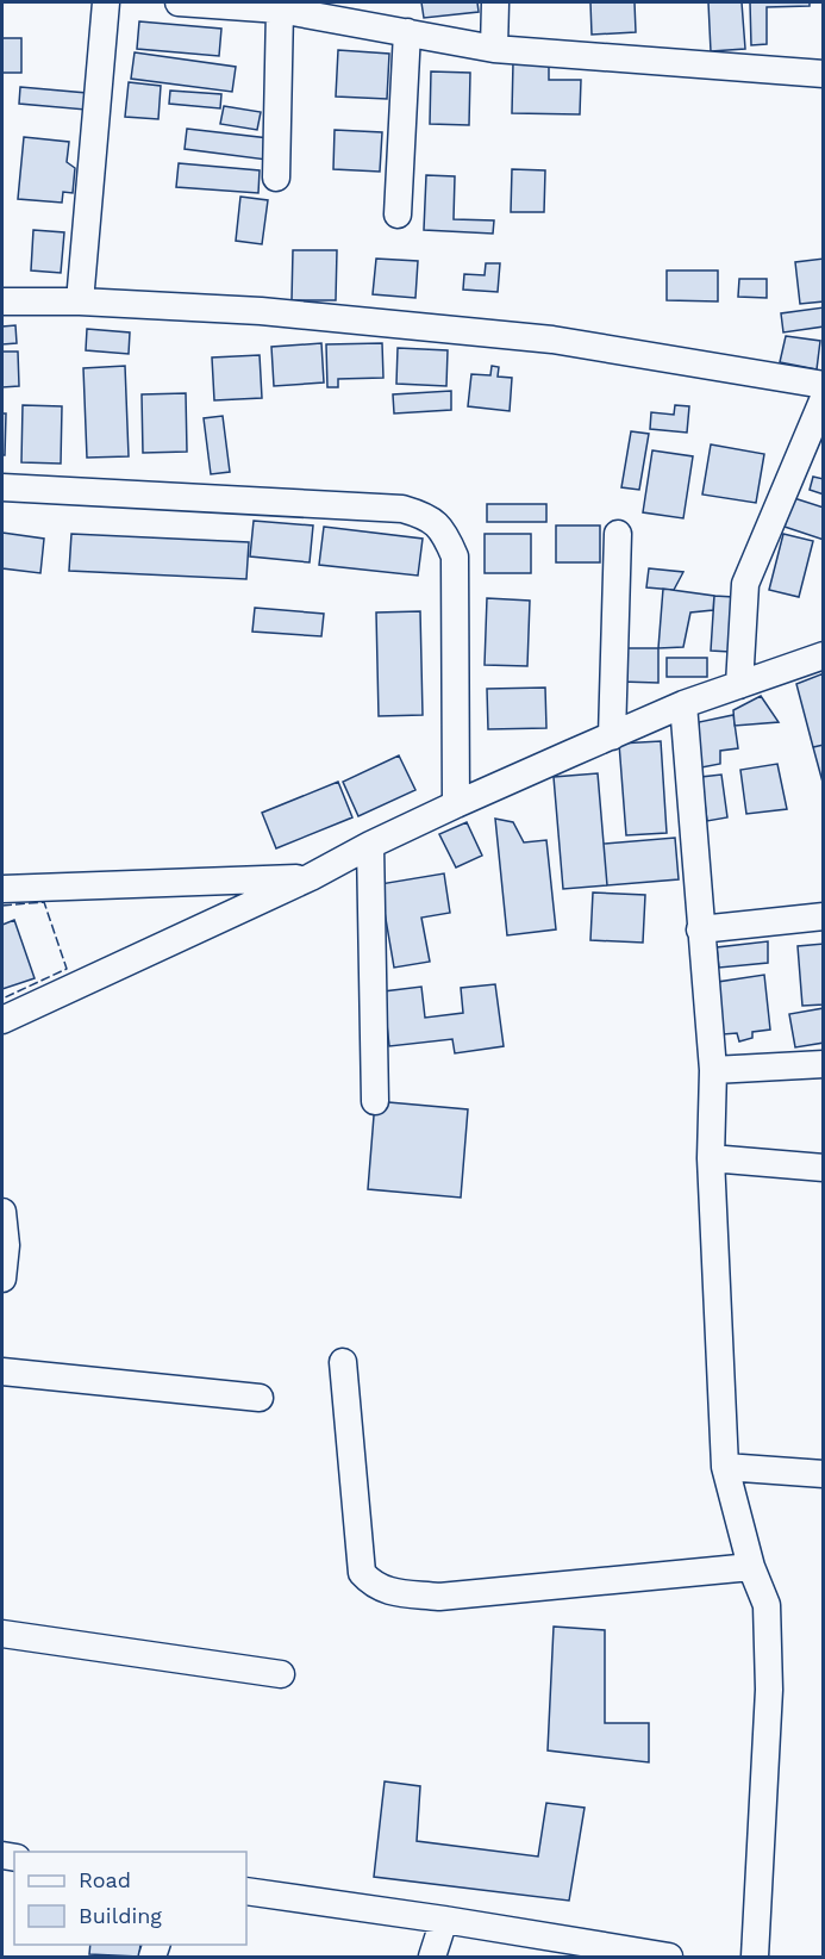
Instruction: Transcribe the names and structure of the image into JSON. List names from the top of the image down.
{
  "legend": ["Road", "Building"]
}
